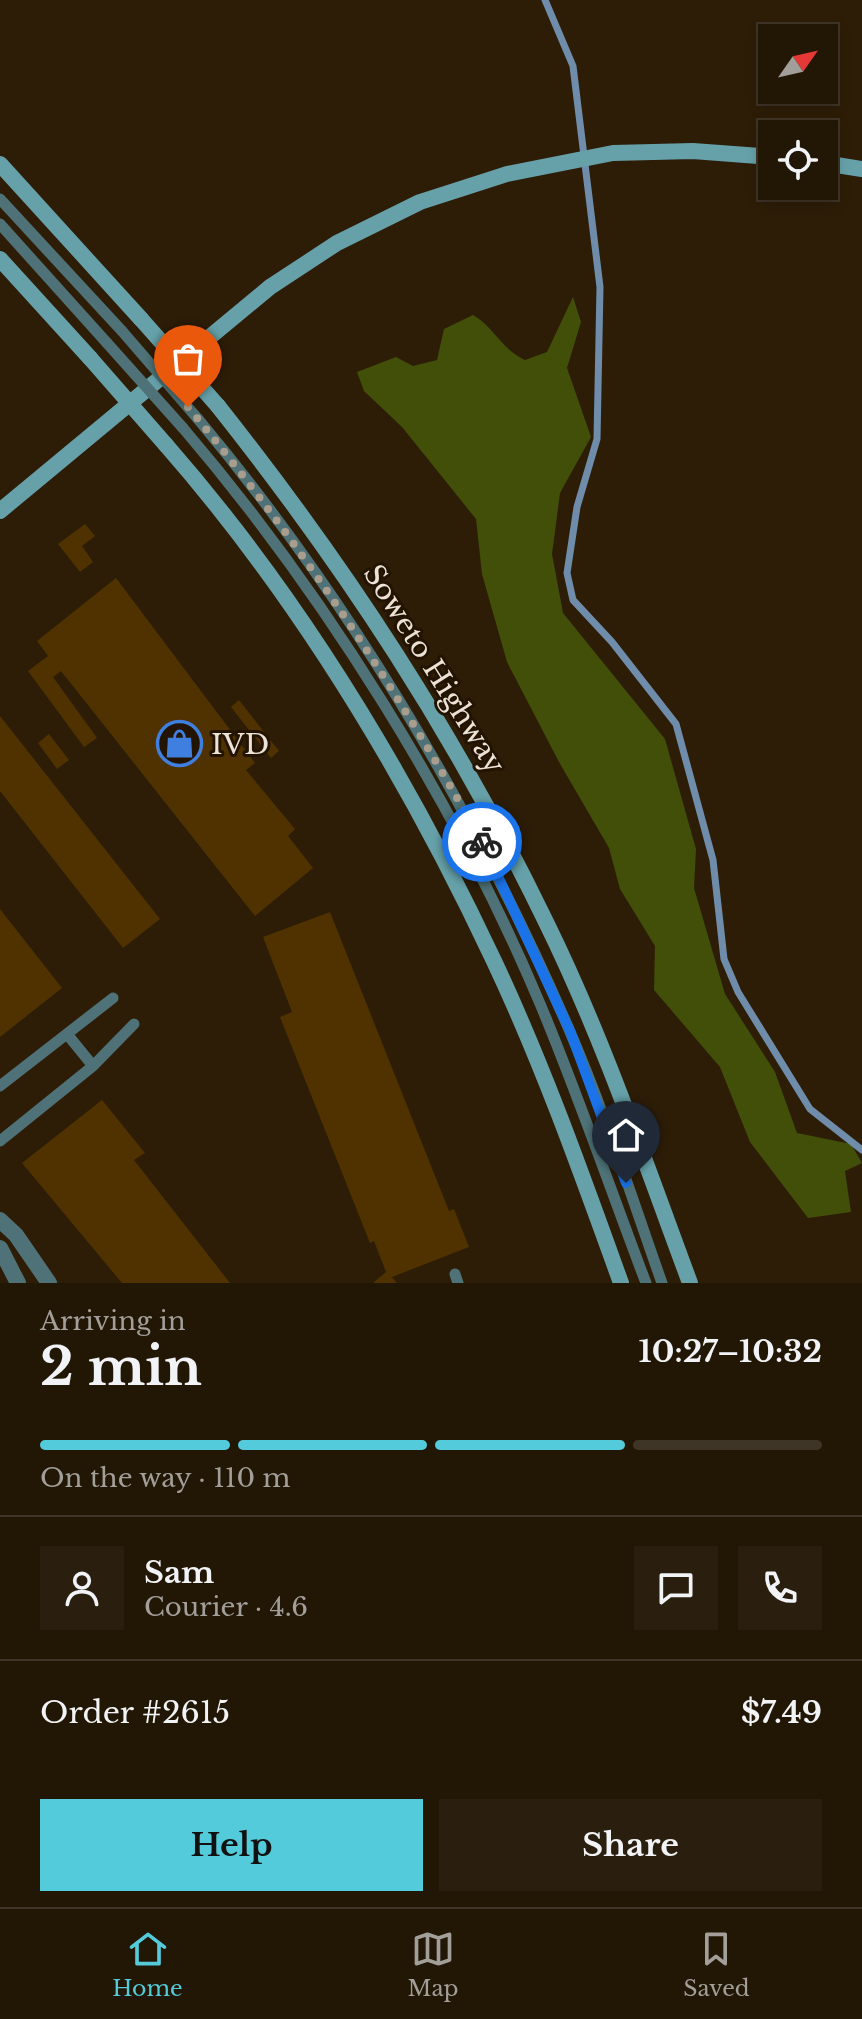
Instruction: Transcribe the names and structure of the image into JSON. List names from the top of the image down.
{
  "streets": {
    "main road": ["Soweto Highway"]
  },
  "places": {
    "shop": ["IVD"]
  },
  "north": "top right",
  "page": {
    "heading": ["2 min", "Arriving in", "10:27–10:32"],
    "panel": [
      "Sam",
      "Courier · 4.6",
      "Order #2615",
      "$7.49"
    ],
    "bar": "On the way · 110 m",
    "buttons": ["Help", "Share"],
    "tabs": ["Home", "Map", "Saved"]
  }
}
